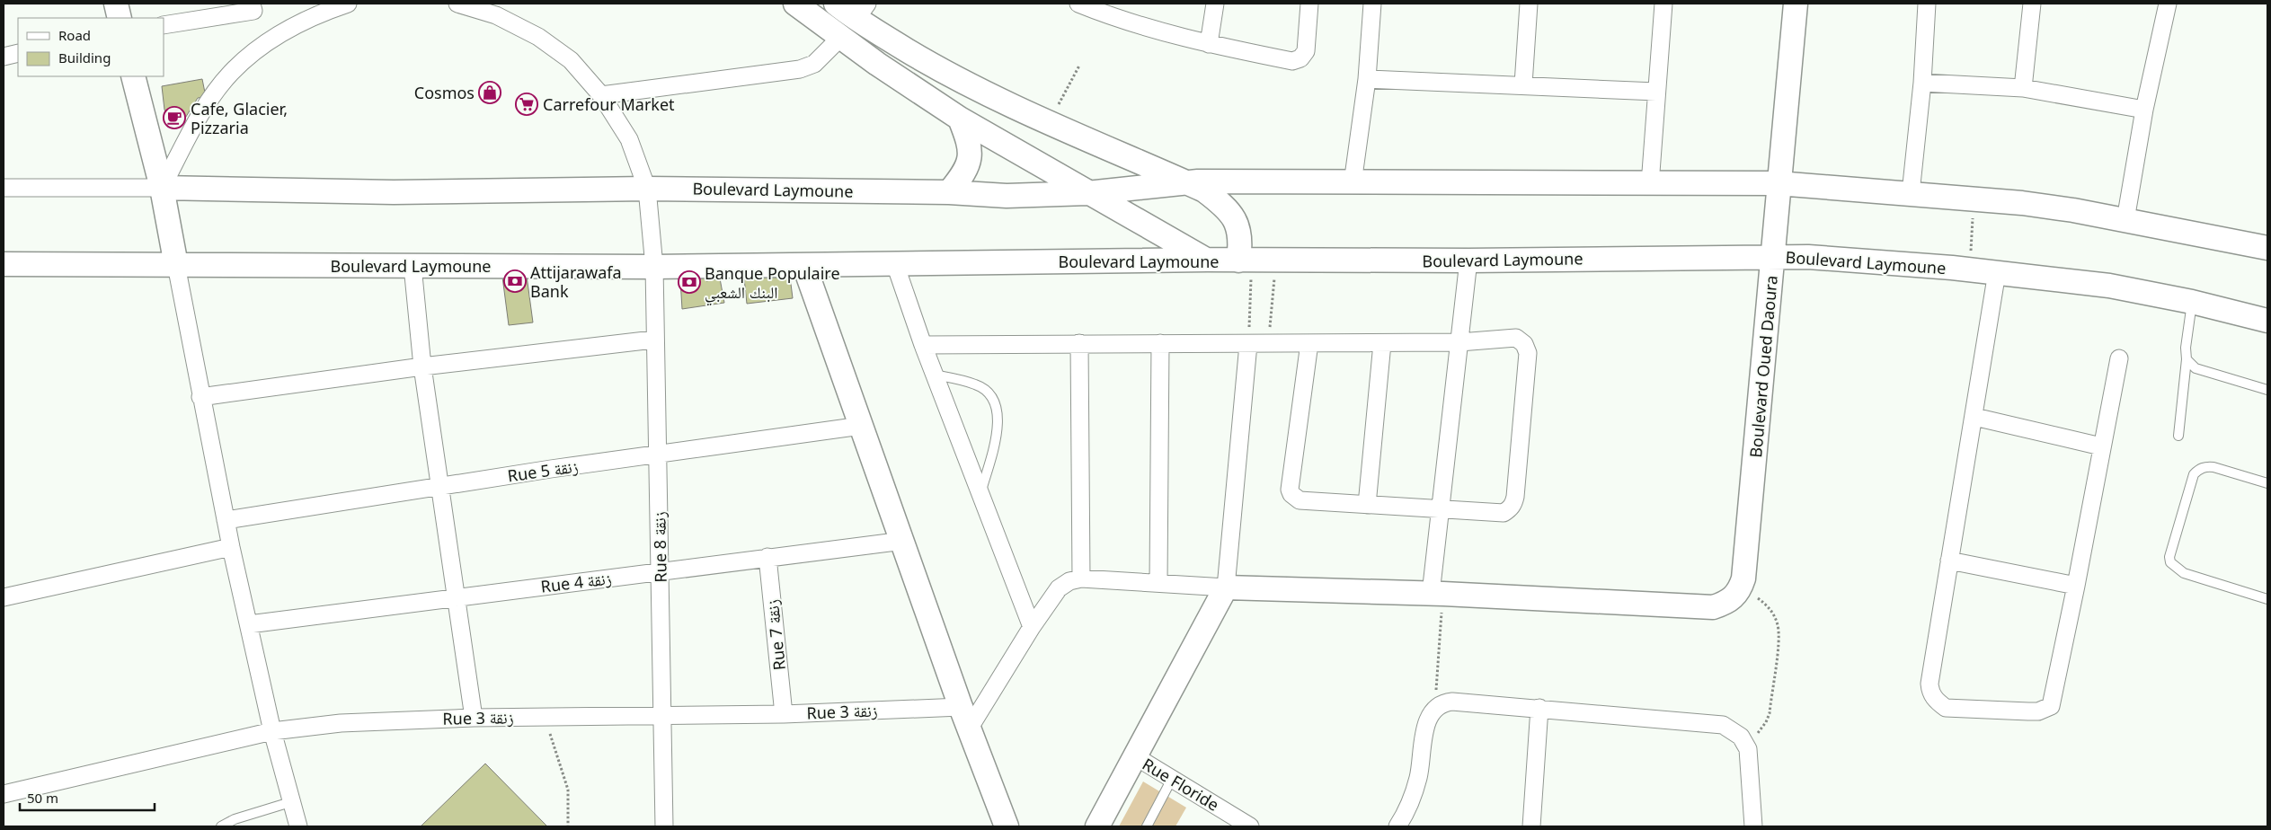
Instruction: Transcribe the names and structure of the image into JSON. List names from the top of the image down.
{
  "streets": {
    "street": [
      "Boulevard Laymoune",
      "Boulevard Oued Daoura",
      "Rue 5 زنقة",
      "Rue 8 زنقة",
      "Rue 4 زنقة",
      "Rue 7 زنقة",
      "Rue 3 زنقة",
      "Rue Floride"
    ]
  },
  "crossings": [
    ["Boulevard Laymoune", "Boulevard Oued Daoura"],
    ["Boulevard Laymoune", "Rue 8 زنقة"],
    ["Rue 5 زنقة", "Rue 8 زنقة"],
    ["Rue 8 زنقة", "Rue 4 زنقة"],
    ["Rue 8 زنقة", "Rue 3 زنقة"],
    ["Rue 4 زنقة", "Rue 7 زنقة"],
    ["Rue 7 زنقة", "Rue 3 زنقة"]
  ],
  "places": {
    "shop": ["Cosmos"],
    "supermarket": ["Carrefour Market"],
    "cafe": ["Cafe, Glacier, Pizzaria"],
    "bank": ["Attijarawafa Bank", "Banque Populaire البنك الشعبي"]
  },
  "legend": ["Road", "Building"],
  "scale_bar": "50 m"
}
